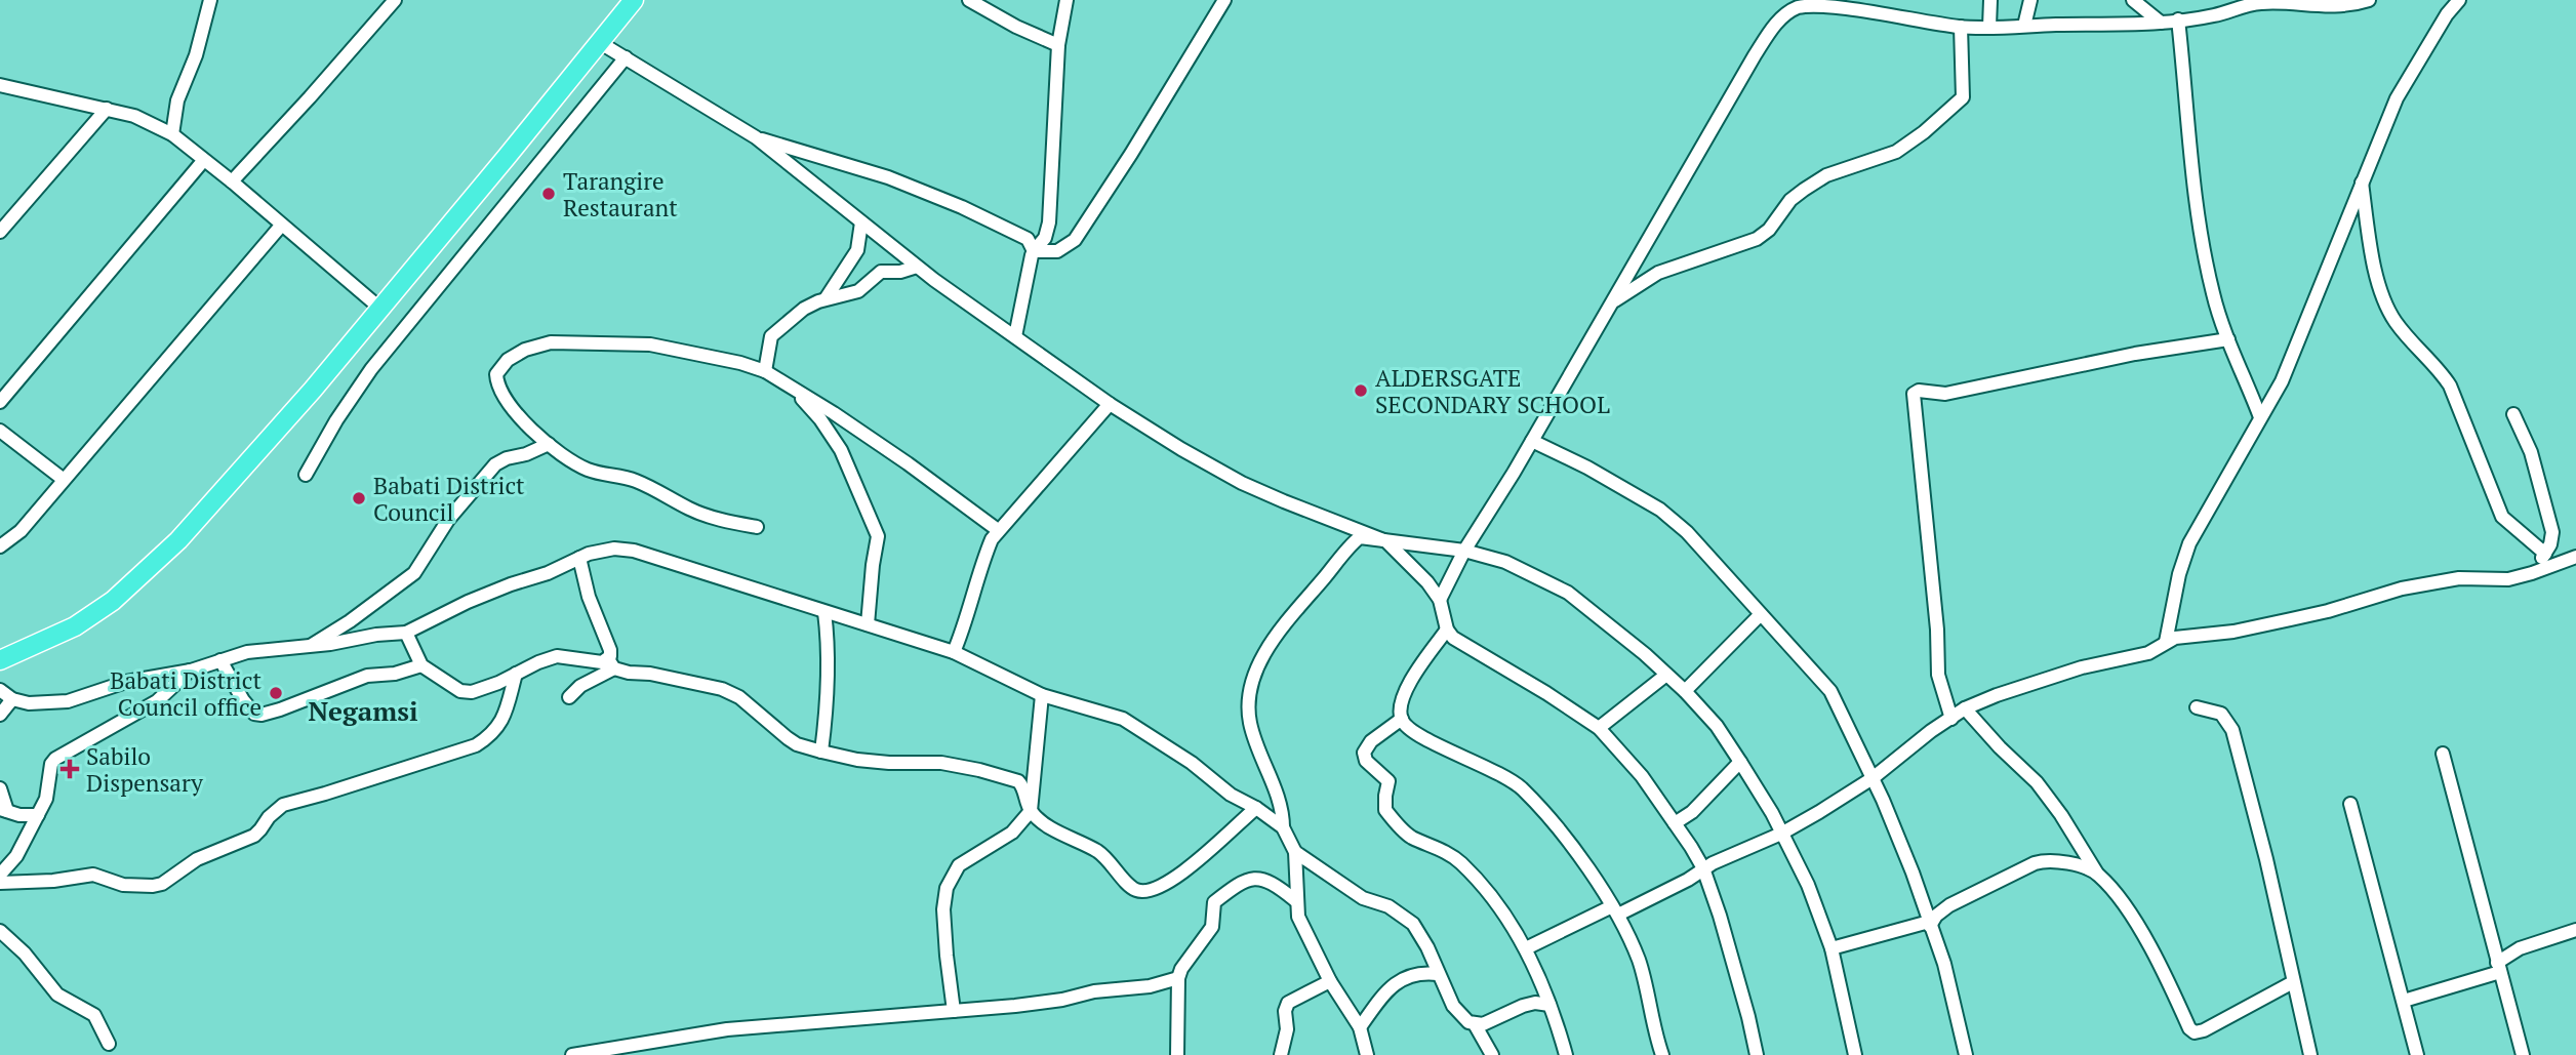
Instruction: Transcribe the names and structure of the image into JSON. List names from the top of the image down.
{
  "districts": ["Negamsi"],
  "places": {
    "other": [
      "Tarangire Restaurant",
      "ALDERSGATE SECONDARY SCHOOL",
      "Babati District Council",
      "Babati District Council office"
    ],
    "health": ["Sabilo Dispensary"]
  }
}
